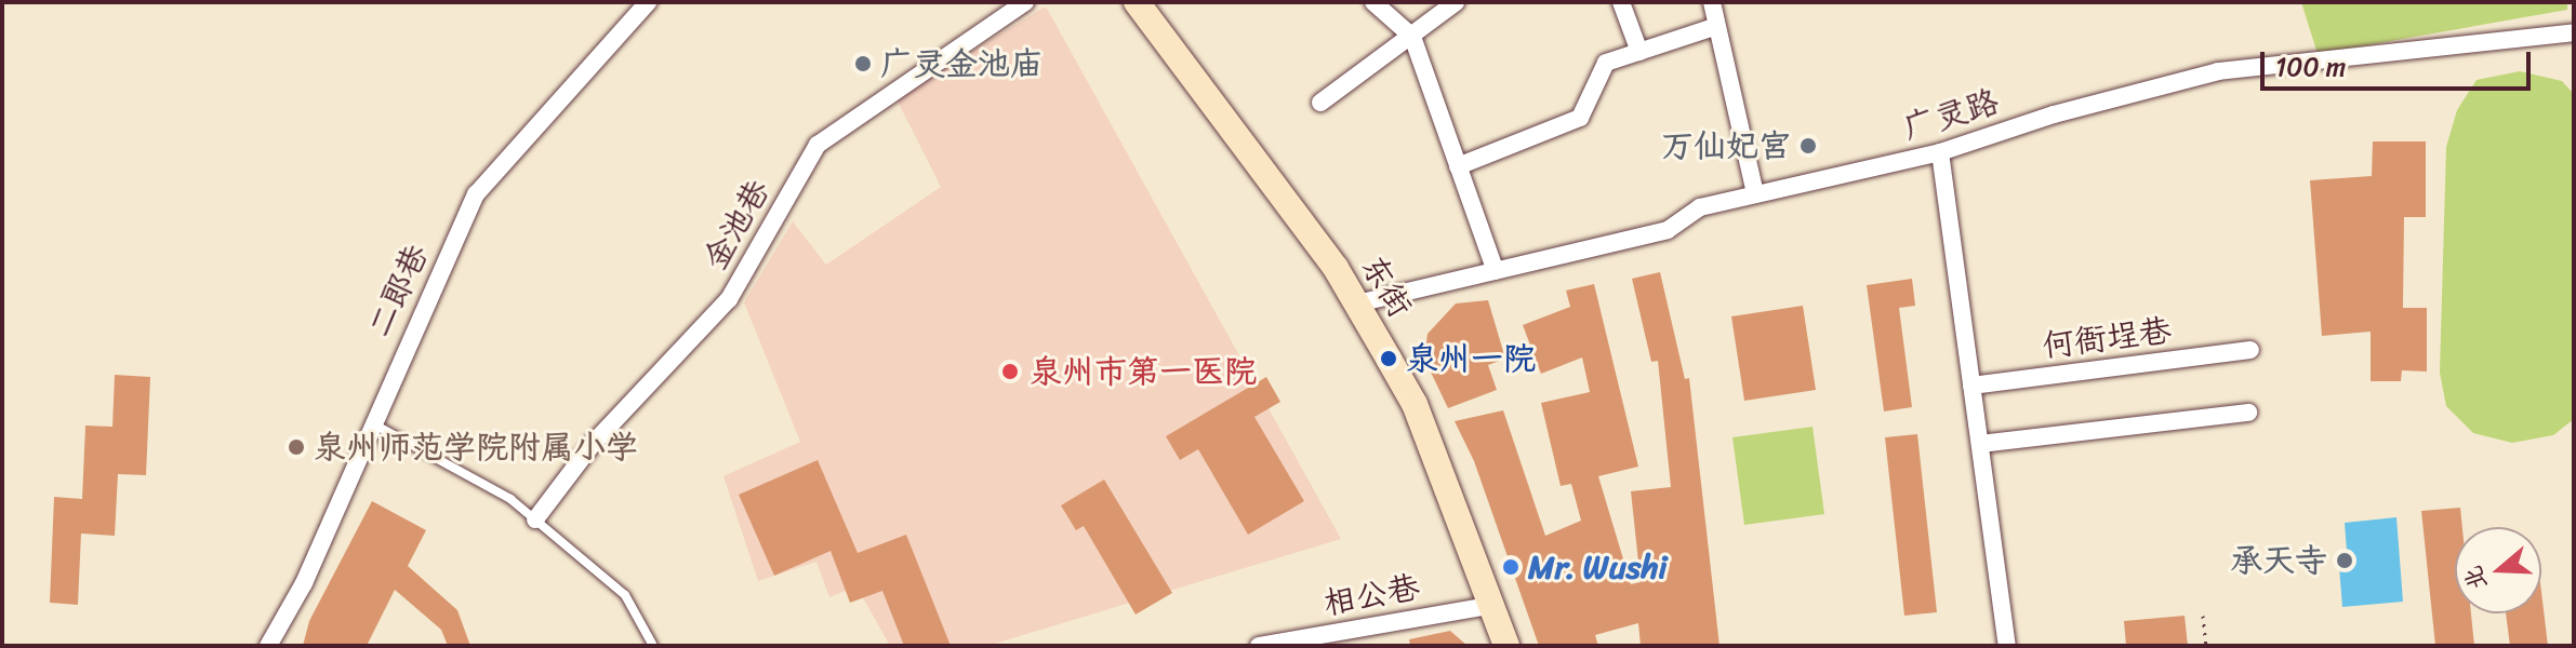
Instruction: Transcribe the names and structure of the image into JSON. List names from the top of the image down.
{
  "streets": {
    "main road": ["东街"],
    "street": [
      "广灵路",
      "金池巷",
      "二郎巷",
      "何衙埕巷",
      "相公巷"
    ]
  },
  "crossings": [
    ["广灵路", "东街"],
    ["东街", "相公巷"]
  ],
  "places": [
    "广灵金池庙",
    "万仙妃宫",
    "泉州一院",
    "泉州市第一医院",
    "泉州师范学院附属小学",
    "承天寺",
    "Mr. Wushi"
  ],
  "scale_bar": "100 m",
  "north": "left"
}
